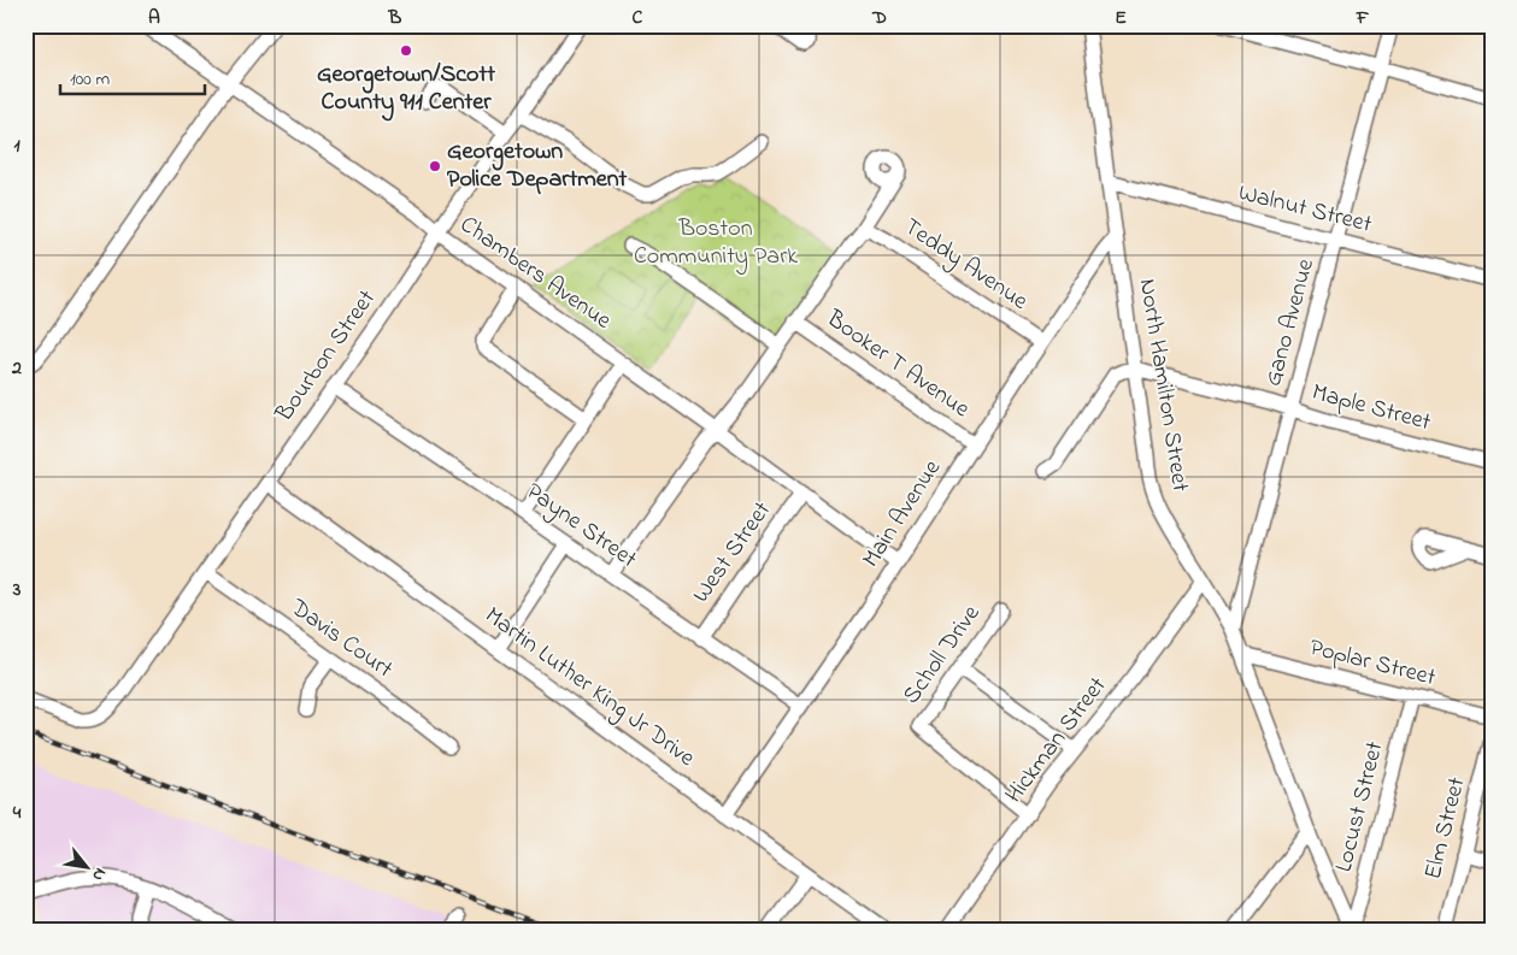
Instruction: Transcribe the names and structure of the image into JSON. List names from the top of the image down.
{
  "streets": {
    "street": [
      "Walnut Street",
      "Teddy Avenue",
      "Chambers Avenue",
      "Gano Avenue",
      "Bourbon Street",
      "Booker T Avenue",
      "North Hamilton Street",
      "Maple Street",
      "Main Avenue",
      "Payne Street",
      "West Street",
      "Davis Court",
      "Scholl Drive",
      "Poplar Street",
      "Martin Luther King Jr Drive",
      "Hickman Street",
      "Locust Street",
      "Elm Street"
    ]
  },
  "crossings": [
    ["Walnut Street", "Gano Avenue"],
    ["Walnut Street", "North Hamilton Street"],
    ["Teddy Avenue", "Main Avenue"],
    ["Chambers Avenue", "Bourbon Street"],
    ["Chambers Avenue", "Main Avenue"],
    ["Chambers Avenue", "West Street"],
    ["Gano Avenue", "North Hamilton Street"],
    ["Gano Avenue", "Maple Street"],
    ["Bourbon Street", "Payne Street"],
    ["Bourbon Street", "Davis Court"],
    ["Bourbon Street", "Martin Luther King Jr Drive"],
    ["Booker T Avenue", "Main Avenue"],
    ["North Hamilton Street", "Maple Street"],
    ["North Hamilton Street", "Main Avenue"],
    ["North Hamilton Street", "Poplar Street"],
    ["North Hamilton Street", "Hickman Street"],
    ["North Hamilton Street", "Locust Street"],
    ["Main Avenue", "Payne Street"],
    ["Main Avenue", "Martin Luther King Jr Drive"],
    ["Payne Street", "West Street"],
    ["Scholl Drive", "Hickman Street"],
    ["Poplar Street", "Locust Street"]
  ],
  "parks": ["Boston Community Park"],
  "places": ["Georgetown/Scott County 911 Center", "Georgetown Police Department"],
  "scale_bar": "100 m",
  "north": "bottom right",
  "grid": {
    "columns": [
      "A",
      "B",
      "C",
      "D",
      "E",
      "F"
    ],
    "rows": [
      "1",
      "2",
      "3",
      "4"
    ]
  }
}
